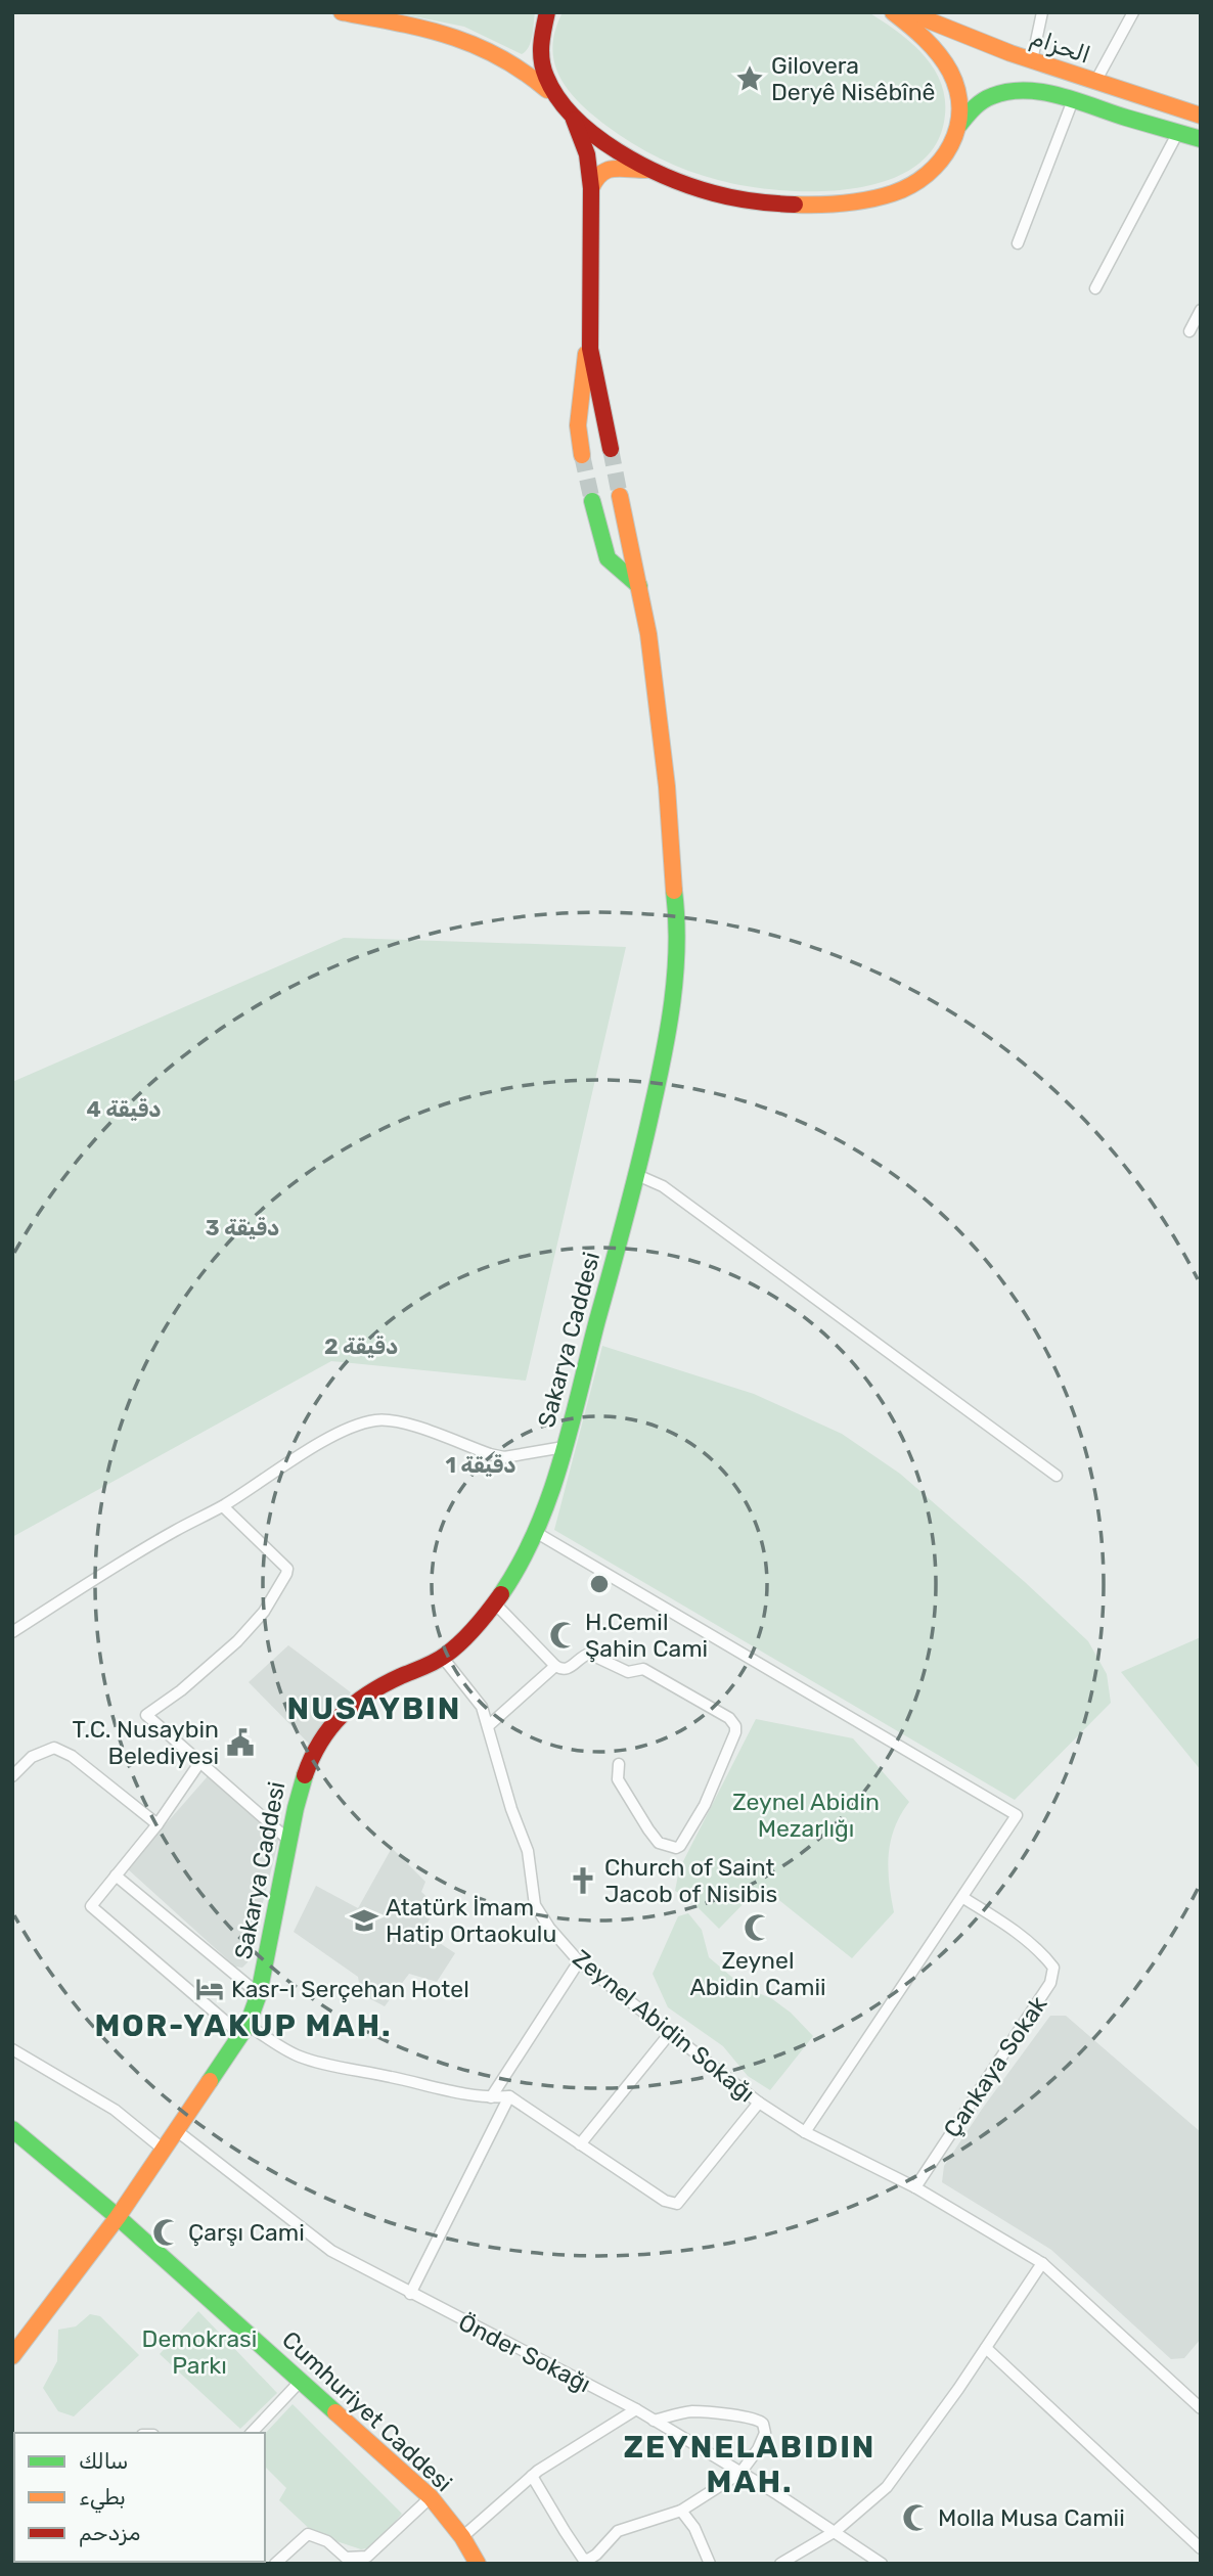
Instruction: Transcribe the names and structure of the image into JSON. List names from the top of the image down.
{
  "streets": {
    "street": [
      "الحزام",
      "Sakarya Caddesi",
      "Zeynel Abidin Sokağı",
      "Çankaya Sokak",
      "Önder Sokağı",
      "Cumhuriyet Caddesi"
    ]
  },
  "crossings": [
    ["Sakarya Caddesi", "Zeynel Abidin Sokağı"],
    ["Sakarya Caddesi", "Önder Sokağı"],
    ["Sakarya Caddesi", "Cumhuriyet Caddesi"],
    ["Zeynel Abidin Sokağı", "Çankaya Sokak"]
  ],
  "districts": ["NUSAYBIN", "MOR-YAKUP MAH.", "ZEYNELABIDIN MAH."],
  "parks": ["Zeynel Abidin Mezarlığı", "Demokrasi Parkı"],
  "places": {
    "place": ["Gilovera Deryê Nisêbînê"],
    "mosque": [
      "H.Cemil Şahin Cami",
      "Zeynel Abidin Camii",
      "Çarşı Cami",
      "Molla Musa Camii"
    ],
    "public building": ["T.C. Nusaybin Belediyesi"],
    "church": ["Church of Saint Jacob of Nisibis"],
    "school or university": ["Atatürk İmam Hatip Ortaokulu"],
    "hotel": ["Kasr-ı Serçehan Hotel"]
  },
  "legend": ["سالك", "بطيء", "مزدحم"],
  "rings": [
    "4 دقيقة",
    "3 دقيقة",
    "2 دقيقة",
    "1 دقيقة"
  ]
}
